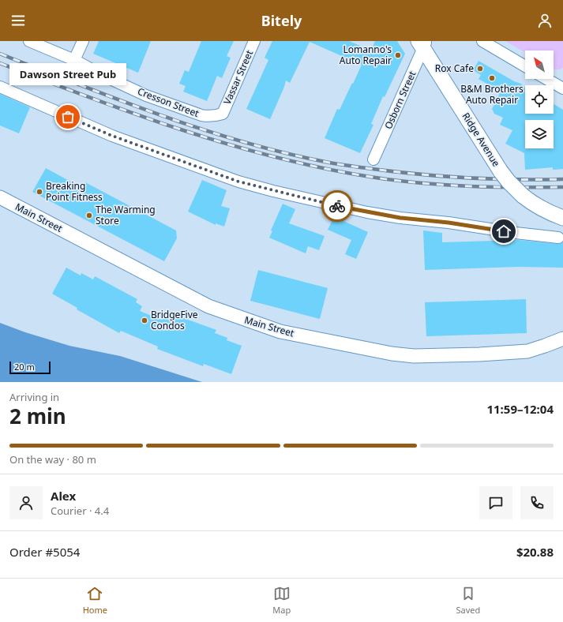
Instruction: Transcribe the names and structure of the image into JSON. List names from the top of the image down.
{
  "streets": {
    "main road": ["Ridge Avenue"],
    "street": [
      "Vassar Street",
      "Osborn Street",
      "Cresson Street",
      "Main Street"
    ]
  },
  "crossings": [
    ["Vassar Street", "Cresson Street"],
    ["Osborn Street", "Ridge Avenue"]
  ],
  "places": [
    "Lomanno's Auto Repair",
    "Rox Cafe",
    "B&M Brothers Auto Repair",
    "Dawson Street Pub",
    "Breaking Point Fitness",
    "The Warming Store",
    "BridgeFive Condos"
  ],
  "scale_bar": "20 m",
  "north": "top left",
  "page": {
    "header": "Bitely",
    "bubble": "Dawson Street Pub",
    "scale": "20 m",
    "heading": ["2 min", "Arriving in", "11:59–12:04"],
    "panel": [
      "Alex",
      "Courier · 4.4",
      "Order #5054",
      "$20.88"
    ],
    "bar": "On the way · 80 m",
    "tabs": ["Home", "Map", "Saved"]
  }
}
